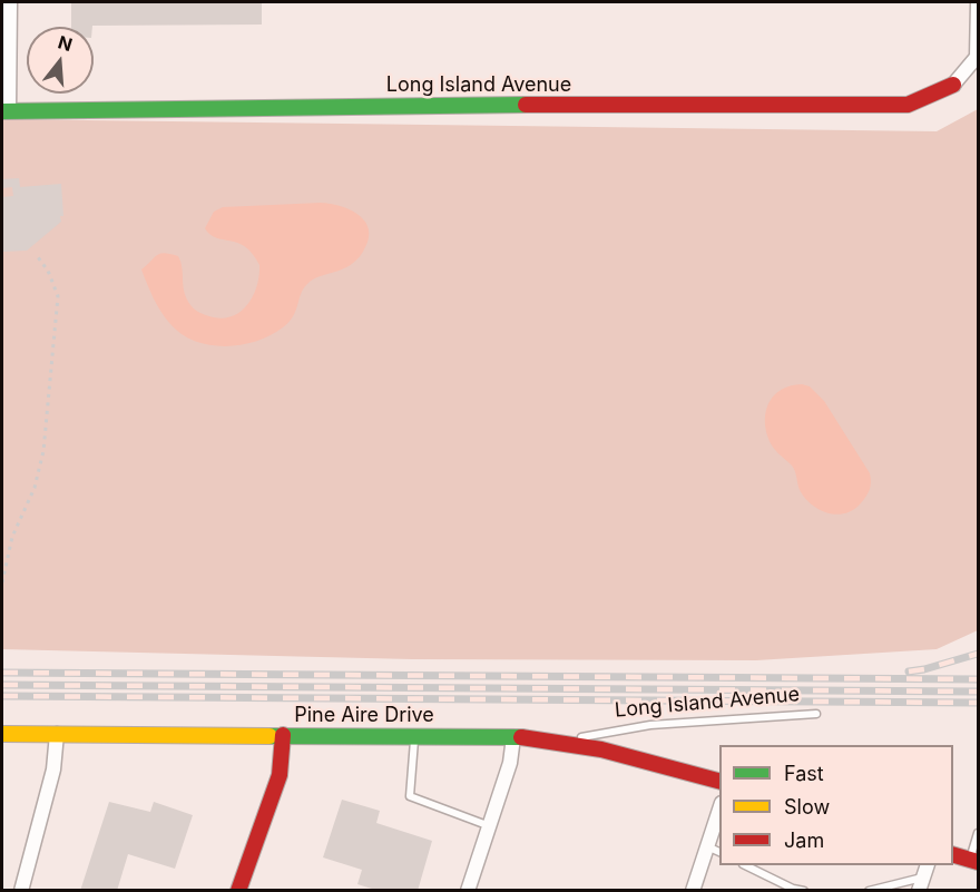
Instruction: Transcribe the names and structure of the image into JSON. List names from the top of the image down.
{
  "streets": {
    "street": ["Long Island Avenue", "Pine Aire Drive"]
  },
  "crossings": [
    ["Long Island Avenue", "Pine Aire Drive"]
  ],
  "legend": ["Fast", "Slow", "Jam"],
  "north": "top"
}
